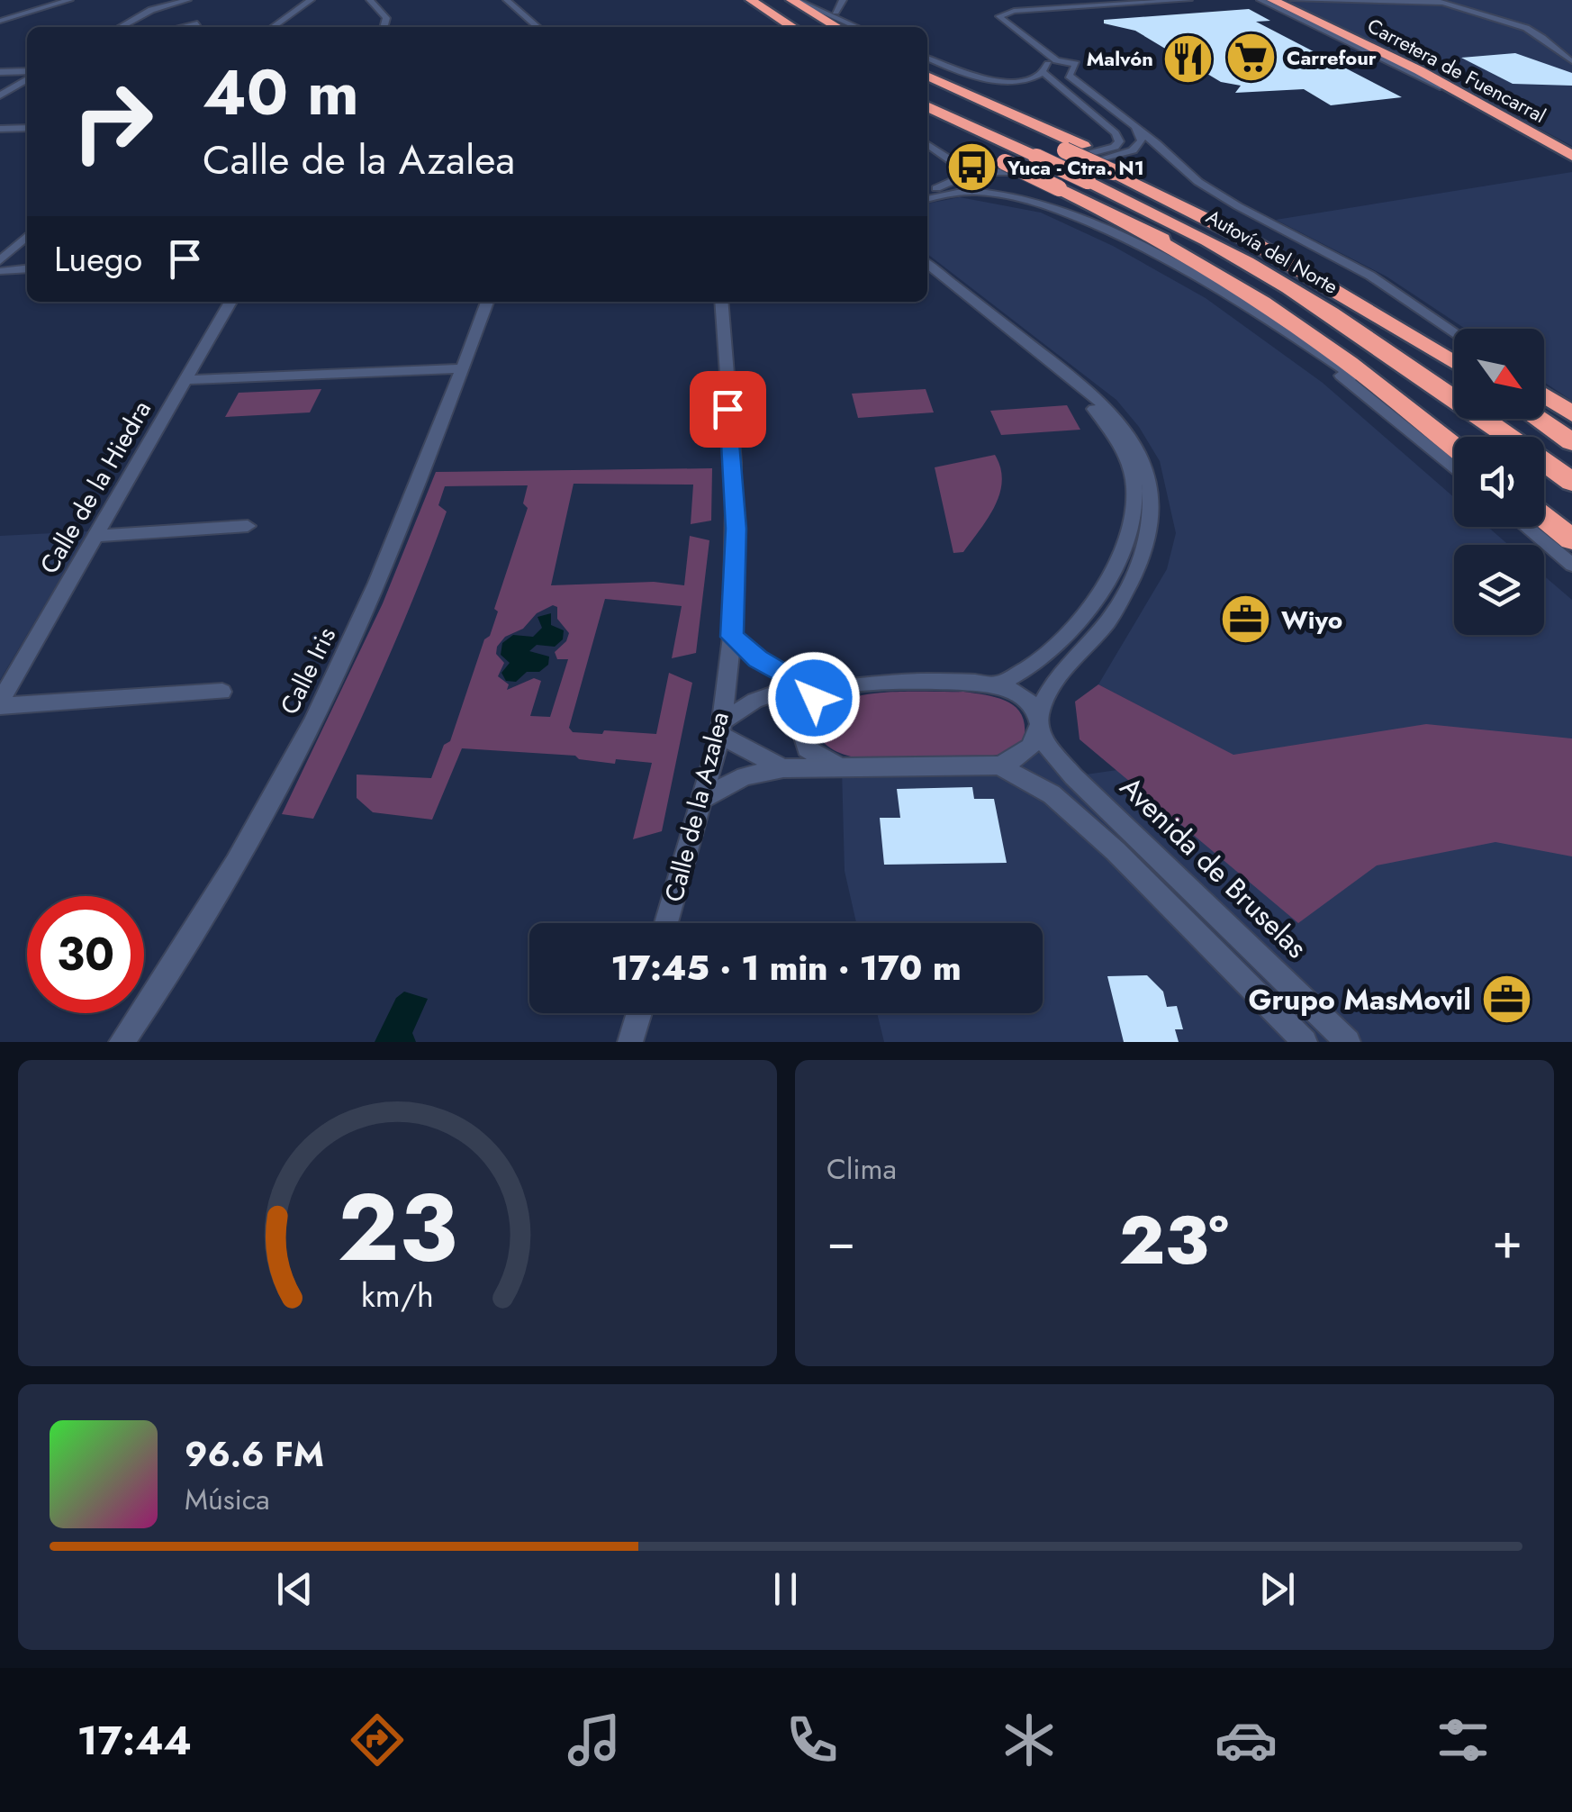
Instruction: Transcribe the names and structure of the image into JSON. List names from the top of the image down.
{
  "streets": {
    "highway": ["Carretera de Fuencarral", "Autovía del Norte"],
    "street": [
      "Calle de la Hiedra",
      "Calle Iris",
      "Calle de la Azalea",
      "Avenida de Bruselas"
    ]
  },
  "places": {
    "supermarket": ["Carrefour"],
    "restaurant": ["Malvón"],
    "bus stop": ["Yuca - Ctra. N1"],
    "office": ["Wiyo", "Grupo MasMovil"]
  },
  "north": "bottom right",
  "page": {
    "turn": ["40 m", "Calle de la Azalea"],
    "then": "Luego",
    "limit": "30",
    "trip": "17:45 · 1 min · 170 m",
    "tile": "Clima",
    "heat": ["−", "23°", "+"],
    "song": ["96.6 FM", "Música"],
    "tabs": "17:44",
    "gauge": ["23", "km/h"]
  }
}
